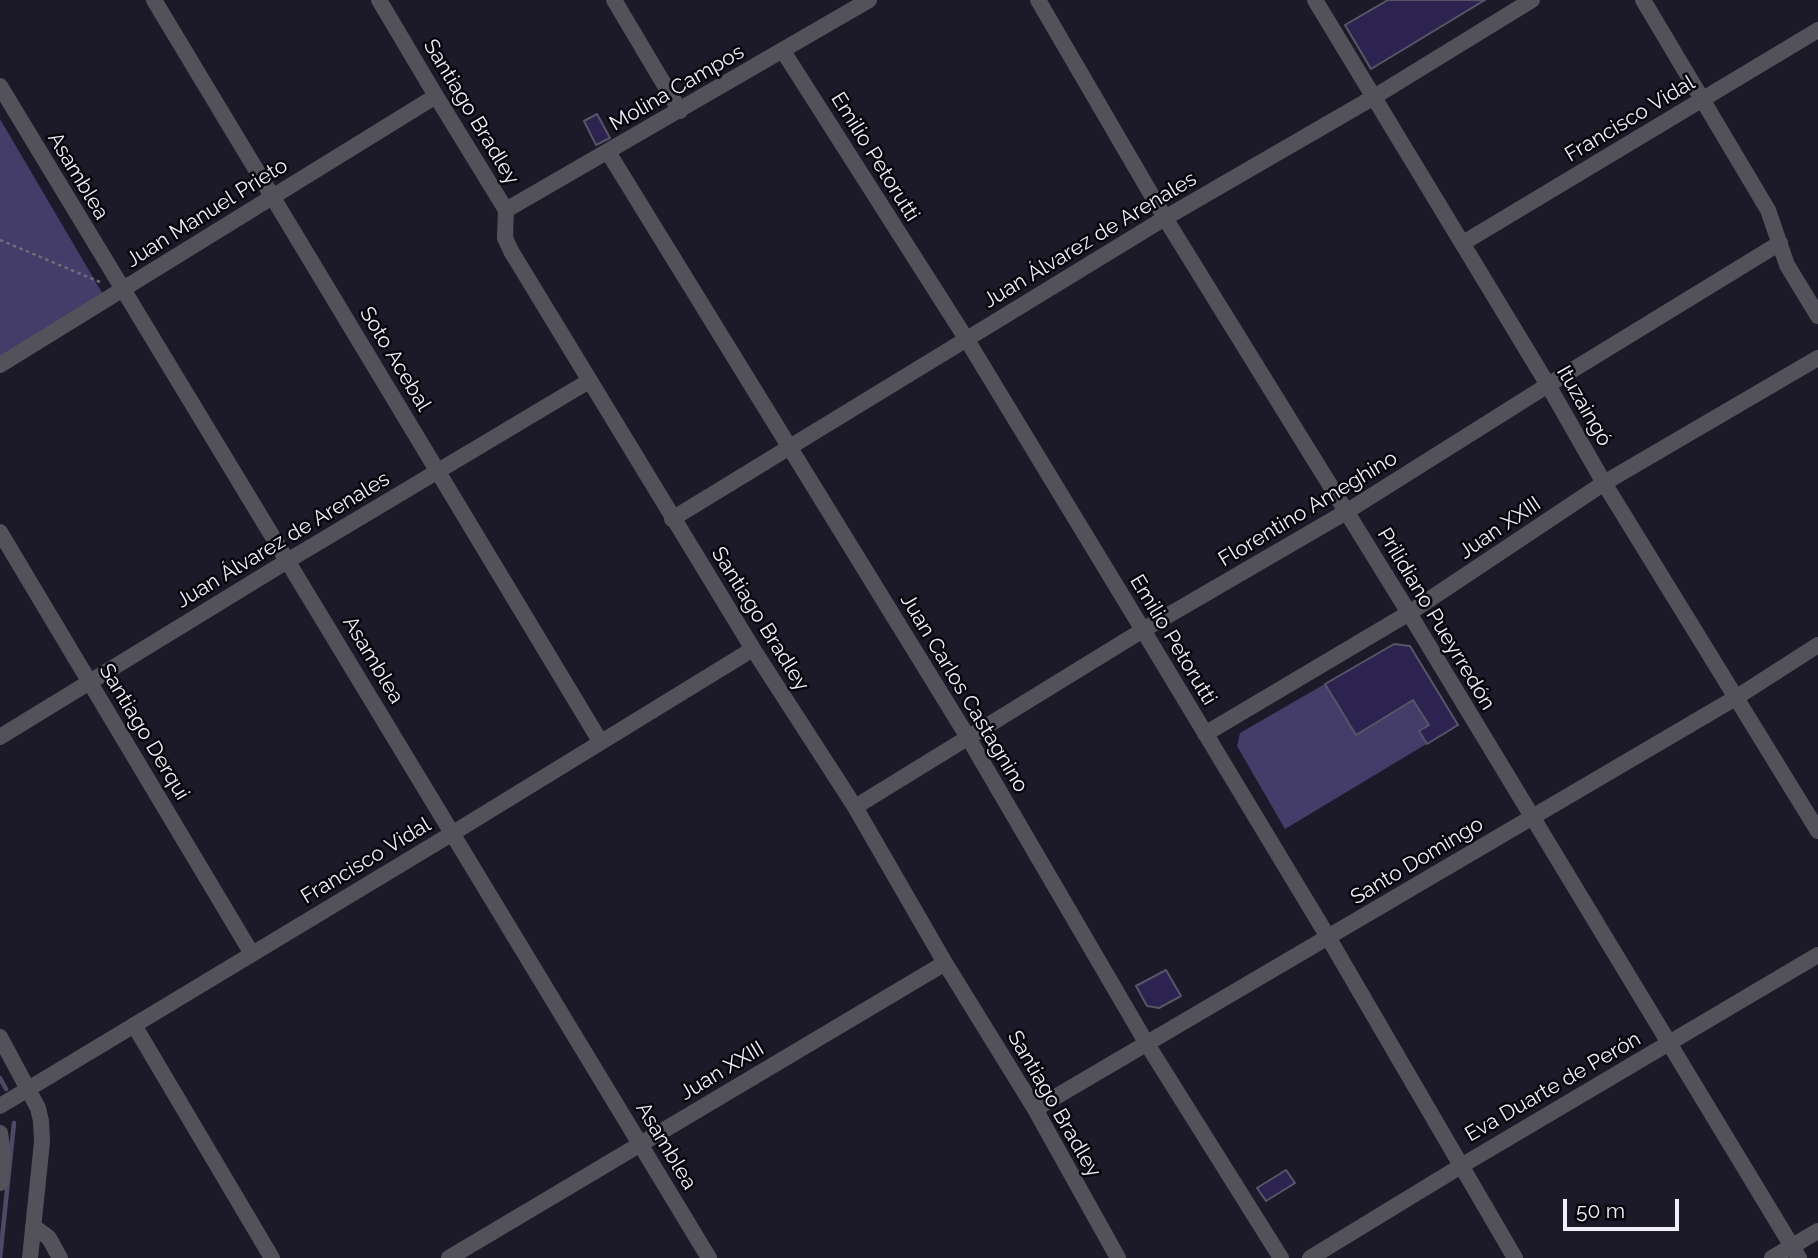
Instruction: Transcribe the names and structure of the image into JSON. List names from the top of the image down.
{
  "streets": {
    "street": [
      "Molina Campos",
      "Santiago Bradley",
      "Francisco Vidal",
      "Emilio Petorutti",
      "Asamblea",
      "Juan Manuel Prieto",
      "Juan Álvarez de Arenales",
      "Soto Acebal",
      "Ituzaingó",
      "Florentino Ameghino",
      "Juan XXIII",
      "Prilidiano Pueyrredón",
      "Juan Carlos Castagnino",
      "Santiago Derqui",
      "Santo Domingo",
      "Eva Duarte de Perón"
    ]
  },
  "crossings": [
    ["Molina Campos", "Santiago Bradley"],
    ["Molina Campos", "Emilio Petorutti"],
    ["Molina Campos", "Juan Carlos Castagnino"],
    ["Santiago Bradley", "Francisco Vidal"],
    ["Santiago Bradley", "Juan Manuel Prieto"],
    ["Santiago Bradley", "Juan Álvarez de Arenales"],
    ["Santiago Bradley", "Florentino Ameghino"],
    ["Santiago Bradley", "Juan XXIII"],
    ["Santiago Bradley", "Santo Domingo"],
    ["Francisco Vidal", "Asamblea"],
    ["Francisco Vidal", "Soto Acebal"],
    ["Francisco Vidal", "Ituzaingó"],
    ["Francisco Vidal", "Santiago Derqui"],
    ["Emilio Petorutti", "Juan Álvarez de Arenales"],
    ["Emilio Petorutti", "Florentino Ameghino"],
    ["Emilio Petorutti", "Juan XXIII"],
    ["Emilio Petorutti", "Santo Domingo"],
    ["Emilio Petorutti", "Eva Duarte de Perón"],
    ["Asamblea", "Juan Manuel Prieto"],
    ["Asamblea", "Juan Álvarez de Arenales"],
    ["Asamblea", "Juan XXIII"],
    ["Juan Manuel Prieto", "Soto Acebal"],
    ["Juan Álvarez de Arenales", "Soto Acebal"],
    ["Juan Álvarez de Arenales", "Ituzaingó"],
    ["Juan Álvarez de Arenales", "Prilidiano Pueyrredón"],
    ["Juan Álvarez de Arenales", "Juan Carlos Castagnino"],
    ["Juan Álvarez de Arenales", "Santiago Derqui"],
    ["Ituzaingó", "Florentino Ameghino"],
    ["Ituzaingó", "Juan XXIII"],
    ["Ituzaingó", "Santo Domingo"],
    ["Florentino Ameghino", "Prilidiano Pueyrredón"],
    ["Florentino Ameghino", "Juan Carlos Castagnino"],
    ["Juan XXIII", "Prilidiano Pueyrredón"],
    ["Prilidiano Pueyrredón", "Santo Domingo"],
    ["Prilidiano Pueyrredón", "Eva Duarte de Perón"],
    ["Juan Carlos Castagnino", "Santo Domingo"]
  ],
  "scale_bar": "50 m"
}
